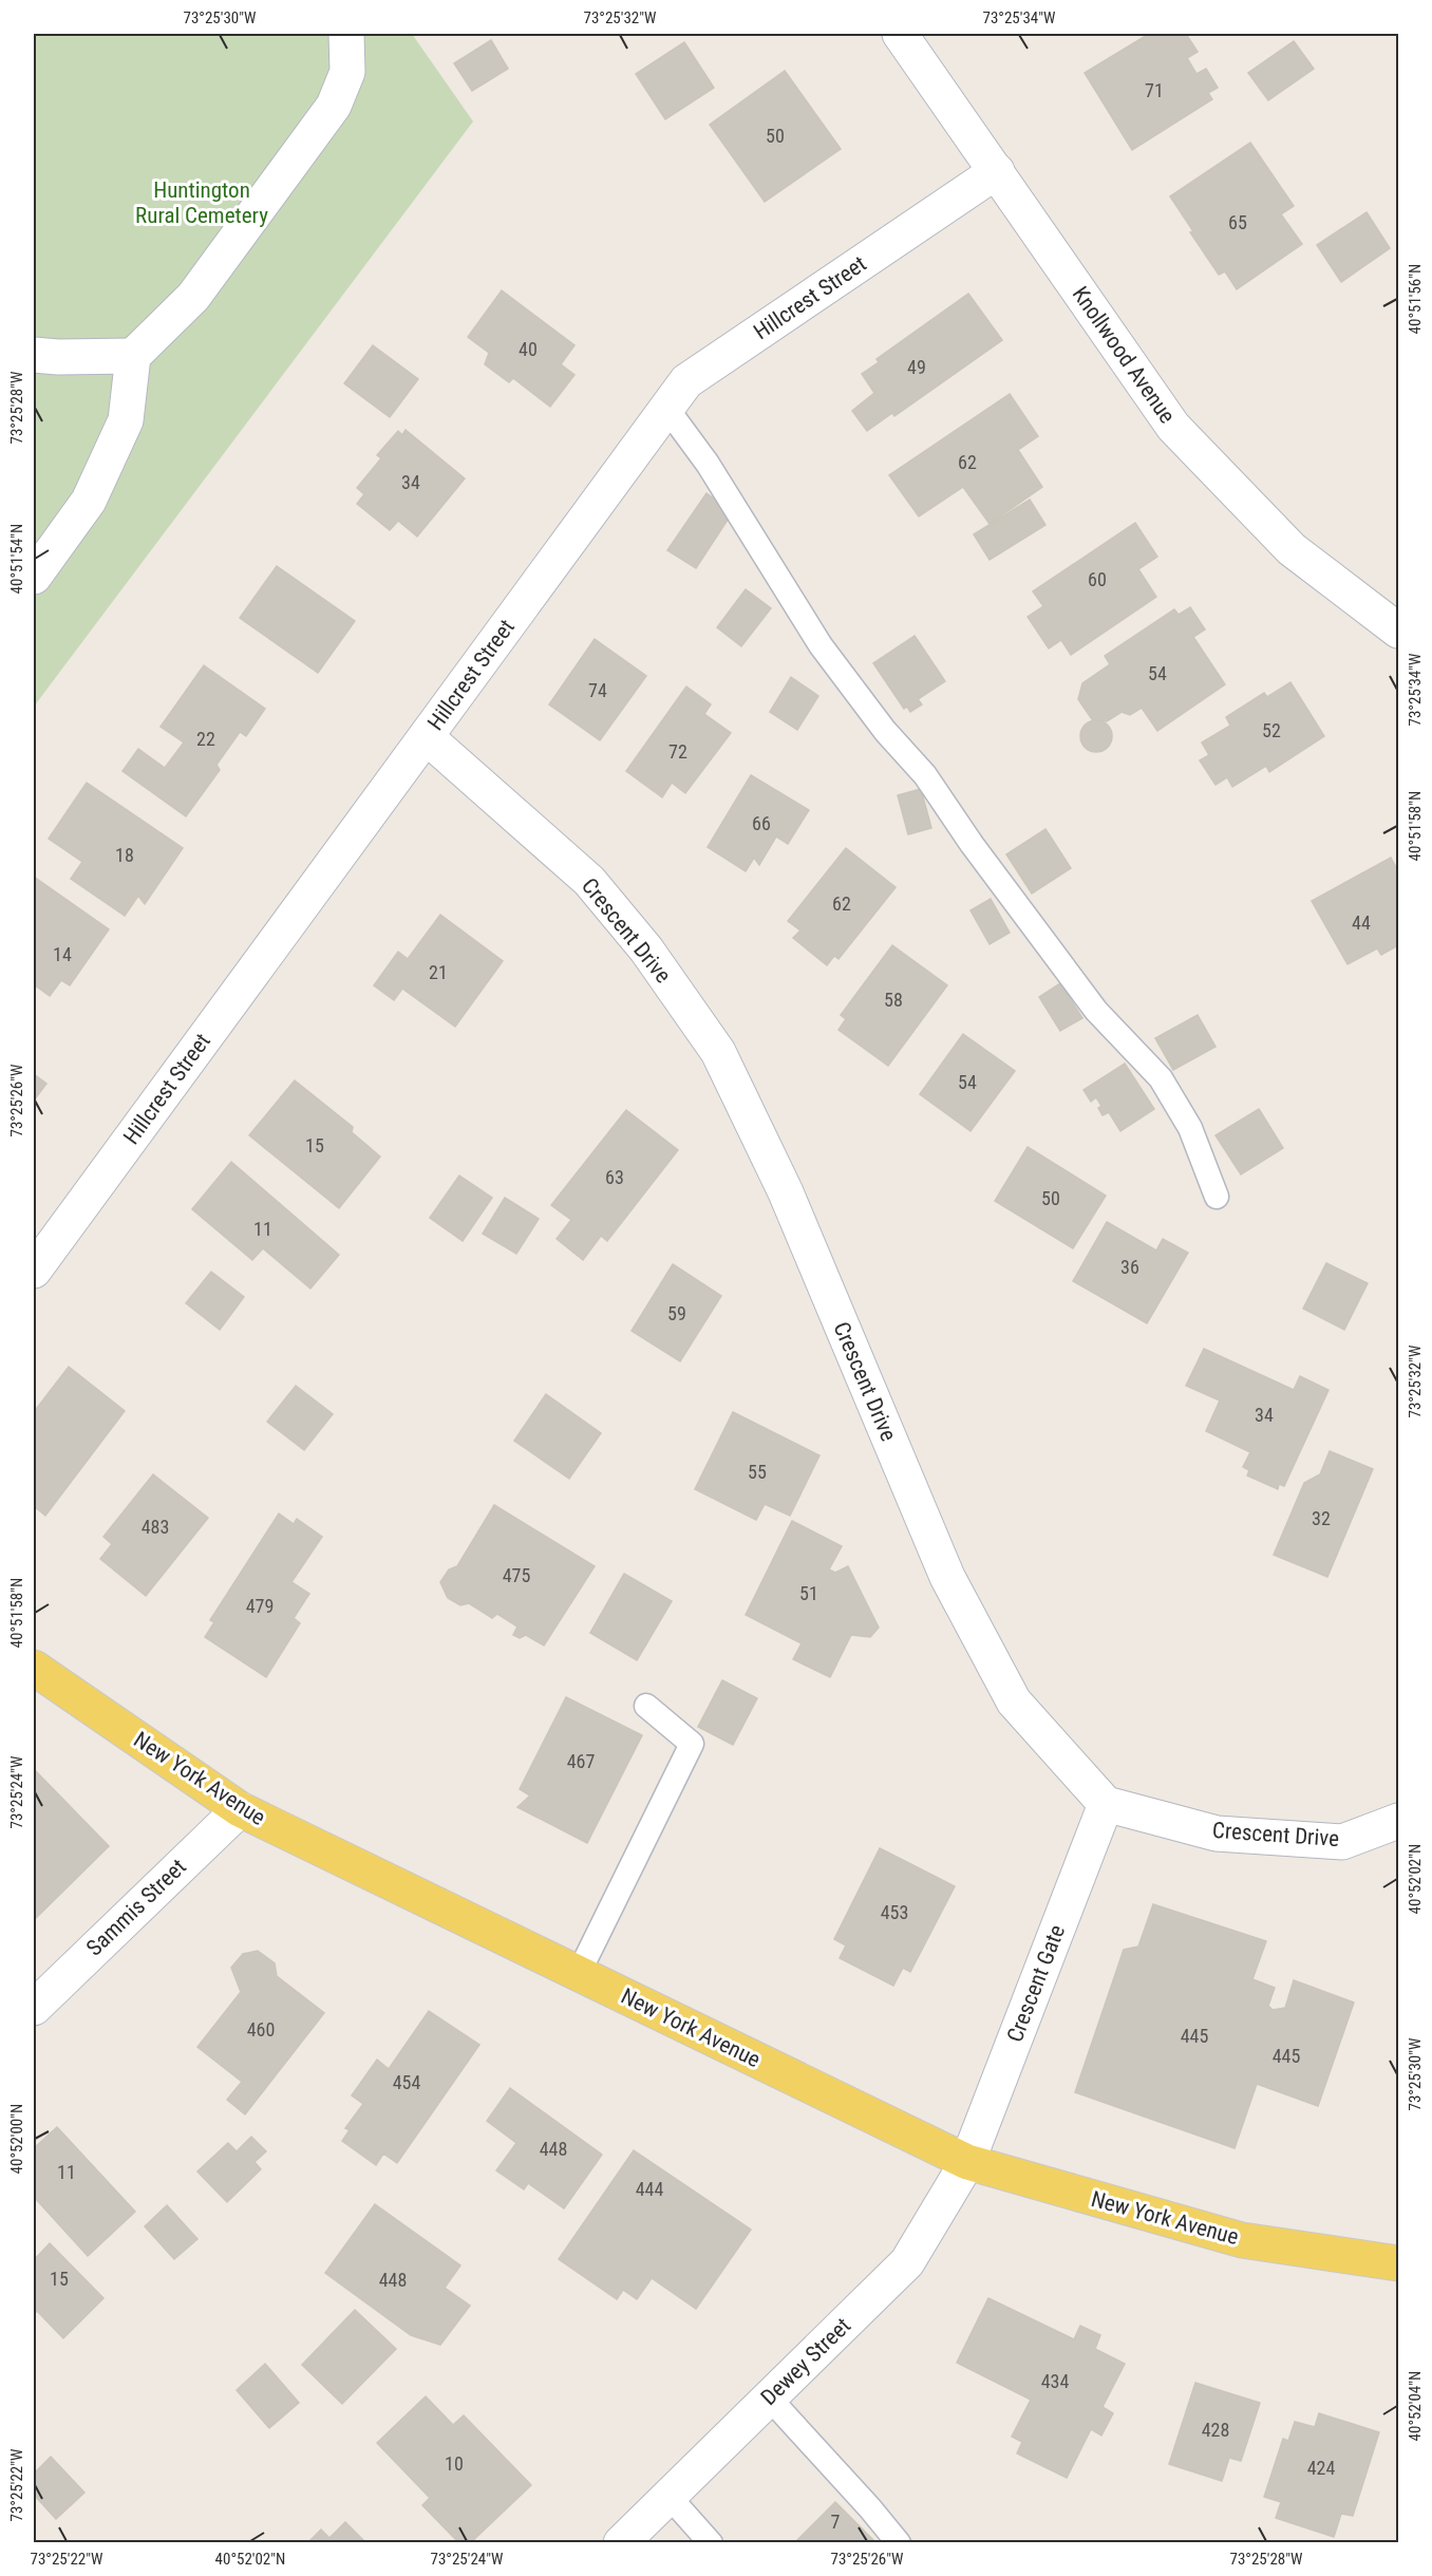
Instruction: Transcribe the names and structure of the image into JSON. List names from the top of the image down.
{
  "streets": {
    "main road": ["New York Avenue"],
    "street": [
      "Hillcrest Street",
      "Knollwood Avenue",
      "Crescent Drive",
      "Sammis Street",
      "Crescent Gate",
      "Dewey Street"
    ]
  },
  "crossings": [
    ["Hillcrest Street", "Knollwood Avenue"],
    ["Hillcrest Street", "Crescent Drive"],
    ["Crescent Drive", "Crescent Gate"],
    ["New York Avenue", "Sammis Street"],
    ["New York Avenue", "Crescent Gate"],
    ["New York Avenue", "Dewey Street"],
    ["Crescent Gate", "Dewey Street"]
  ],
  "parks": ["Huntington Rural Cemetery"],
  "house_numbers": [
    "71",
    "50",
    "65",
    "40",
    "49",
    "62",
    "34",
    "60",
    "54",
    "74",
    "52",
    "22",
    "72",
    "66",
    "18",
    "62",
    "44",
    "14",
    "21",
    "58",
    "54",
    "15",
    "63",
    "50",
    "11",
    "36",
    "59",
    "34",
    "55",
    "32",
    "483",
    "475",
    "51",
    "479",
    "467",
    "453",
    "460",
    "445",
    "445",
    "454",
    "448",
    "11",
    "444",
    "15",
    "448",
    "434",
    "428",
    "10",
    "424",
    "7"
  ],
  "coordinates": [
    "73°25'30\"W",
    "73°25'32\"W",
    "73°25'34\"W",
    "40°51'56\"N",
    "73°25'28\"W",
    "40°51'54\"N",
    "40°51'58\"N",
    "73°25'26\"W",
    "73°25'24\"W",
    "40°52'02\"N",
    "40°52'00\"N",
    "40°52'04\"N",
    "73°25'22\"W"
  ]
}
